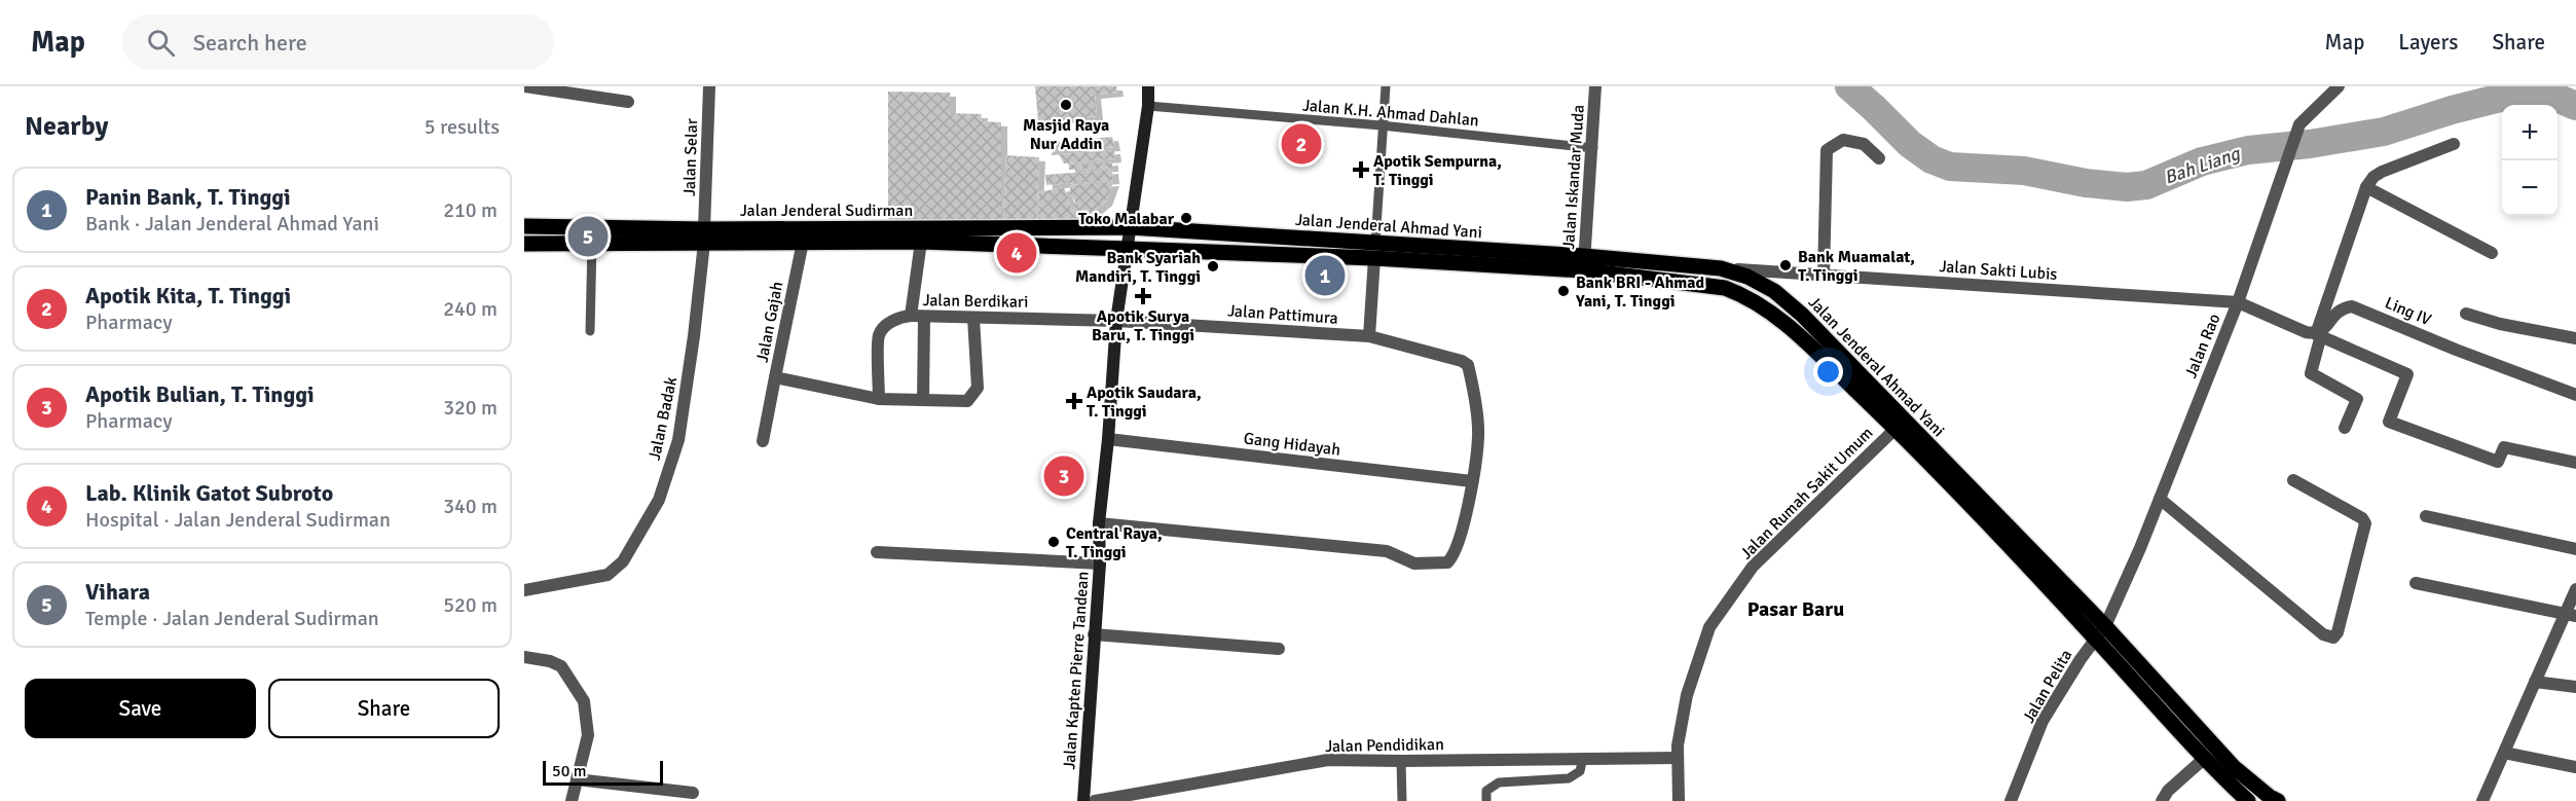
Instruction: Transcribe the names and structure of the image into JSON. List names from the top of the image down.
{
  "streets": {
    "main road": ["Jalan Jenderal Sudirman", "Jalan Jenderal Ahmad Yani", "Jalan Kapten Pierre Tandean"],
    "street": [
      "Jalan Selar",
      "Jalan Iskandar Muda",
      "Jalan Sakti Lubis",
      "Jalan Berdikari",
      "Ling IV",
      "Jalan Pattimura",
      "Jalan Gajah",
      "Jalan Rao",
      "Jalan Badak",
      "Gang Hidayah",
      "Jalan Rumah Sakit Umum",
      "Jalan Pelita",
      "Jalan Pendidikan"
    ],
    "lane": ["Jalan K.H. Ahmad Dahlan"]
  },
  "crossings": [
    ["Jalan K.H. Ahmad Dahlan", "Jalan Iskandar Muda"],
    ["Jalan K.H. Ahmad Dahlan", "Jalan Kapten Pierre Tandean"],
    ["Jalan Selar", "Jalan Jenderal Sudirman"],
    ["Jalan Selar", "Jalan Badak"],
    ["Jalan Iskandar Muda", "Jalan Jenderal Ahmad Yani"],
    ["Jalan Jenderal Sudirman", "Jalan Jenderal Ahmad Yani"],
    ["Jalan Jenderal Sudirman", "Jalan Berdikari"],
    ["Jalan Jenderal Sudirman", "Jalan Gajah"],
    ["Jalan Jenderal Sudirman", "Jalan Badak"],
    ["Jalan Jenderal Sudirman", "Jalan Kapten Pierre Tandean"],
    ["Jalan Jenderal Ahmad Yani", "Jalan Sakti Lubis"],
    ["Jalan Jenderal Ahmad Yani", "Jalan Rao"],
    ["Jalan Jenderal Ahmad Yani", "Jalan Rumah Sakit Umum"],
    ["Jalan Jenderal Ahmad Yani", "Jalan Kapten Pierre Tandean"],
    ["Jalan Jenderal Ahmad Yani", "Jalan Pelita"],
    ["Jalan Sakti Lubis", "Jalan Rao"],
    ["Jalan Berdikari", "Jalan Pattimura"],
    ["Jalan Berdikari", "Jalan Gajah"],
    ["Jalan Berdikari", "Jalan Kapten Pierre Tandean"],
    ["Jalan Pattimura", "Gang Hidayah"],
    ["Jalan Pattimura", "Jalan Kapten Pierre Tandean"],
    ["Jalan Rao", "Jalan Pelita"],
    ["Gang Hidayah", "Jalan Kapten Pierre Tandean"],
    ["Jalan Rumah Sakit Umum", "Jalan Pendidikan"]
  ],
  "districts": ["Pasar Baru"],
  "water": ["Bah Liang"],
  "places": {
    "other": [
      "Masjid Raya Nur Addin",
      "Toko Malabar",
      "Bank Muamalat, T. Tinggi",
      "Bank Syariah Mandiri, T. Tinggi",
      "Bank BRI - Ahmad Yani, T. Tinggi",
      "Central Raya, T. Tinggi"
    ],
    "health": ["Apotik Sempurna, T. Tinggi", "Apotik Surya Baru, T. Tinggi", "Apotik Saudara, T. Tinggi"]
  },
  "scale_bar": "50 m",
  "page": {
    "header": "Map",
    "search": "Search here",
    "nav": ["Map", "Layers", "Share"],
    "heading": ["Nearby", "5 results"],
    "map_buttons": ["+", "−"],
    "pins": [
      "2",
      "5",
      "4",
      "1",
      "3"
    ],
    "list": [
      {
        "mark": "1",
        "name": "Panin Bank, T. Tinggi",
        "note": "Bank · Jalan Jenderal Ahmad Yani",
        "value": "210 m"
      },
      {
        "mark": "2",
        "name": "Apotik Kita, T. Tinggi",
        "note": "Pharmacy",
        "value": "240 m"
      },
      {
        "mark": "3",
        "name": "Apotik Bulian, T. Tinggi",
        "note": "Pharmacy",
        "value": "320 m"
      },
      {
        "mark": "4",
        "name": "Lab. Klinik Gatot Subroto",
        "note": "Hospital · Jalan Jenderal Sudirman",
        "value": "340 m"
      },
      {
        "mark": "5",
        "name": "Vihara",
        "note": "Temple · Jalan Jenderal Sudirman",
        "value": "520 m"
      }
    ],
    "buttons": ["Save", "Share"],
    "scale": "50 m"
  }
}
